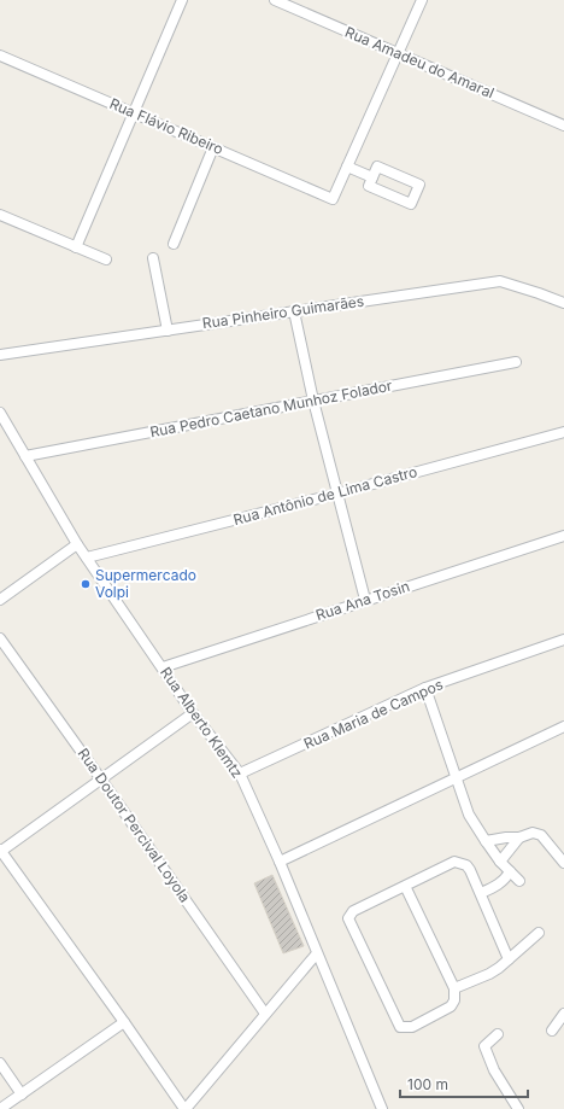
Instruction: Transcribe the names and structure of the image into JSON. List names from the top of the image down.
{
  "streets": {
    "street": [
      "Rua Amadeu do Amaral",
      "Rua Flávio Ribeiro",
      "Rua Pinheiro Guimarães",
      "Rua Pedro Caetano Munhoz Folador",
      "Rua Antônio de Lima Castro",
      "Rua Ana Tosin",
      "Rua Maria de Campos",
      "Rua Alberto Klemtz",
      "Rua Doutor Percival Loyola"
    ]
  },
  "crossings": [
    ["Rua Pedro Caetano Munhoz Folador", "Rua Alberto Klemtz"],
    ["Rua Antônio de Lima Castro", "Rua Alberto Klemtz"],
    ["Rua Ana Tosin", "Rua Alberto Klemtz"],
    ["Rua Maria de Campos", "Rua Alberto Klemtz"]
  ],
  "places": ["Supermercado Volpi"],
  "scale_bar": "100 m"
}
